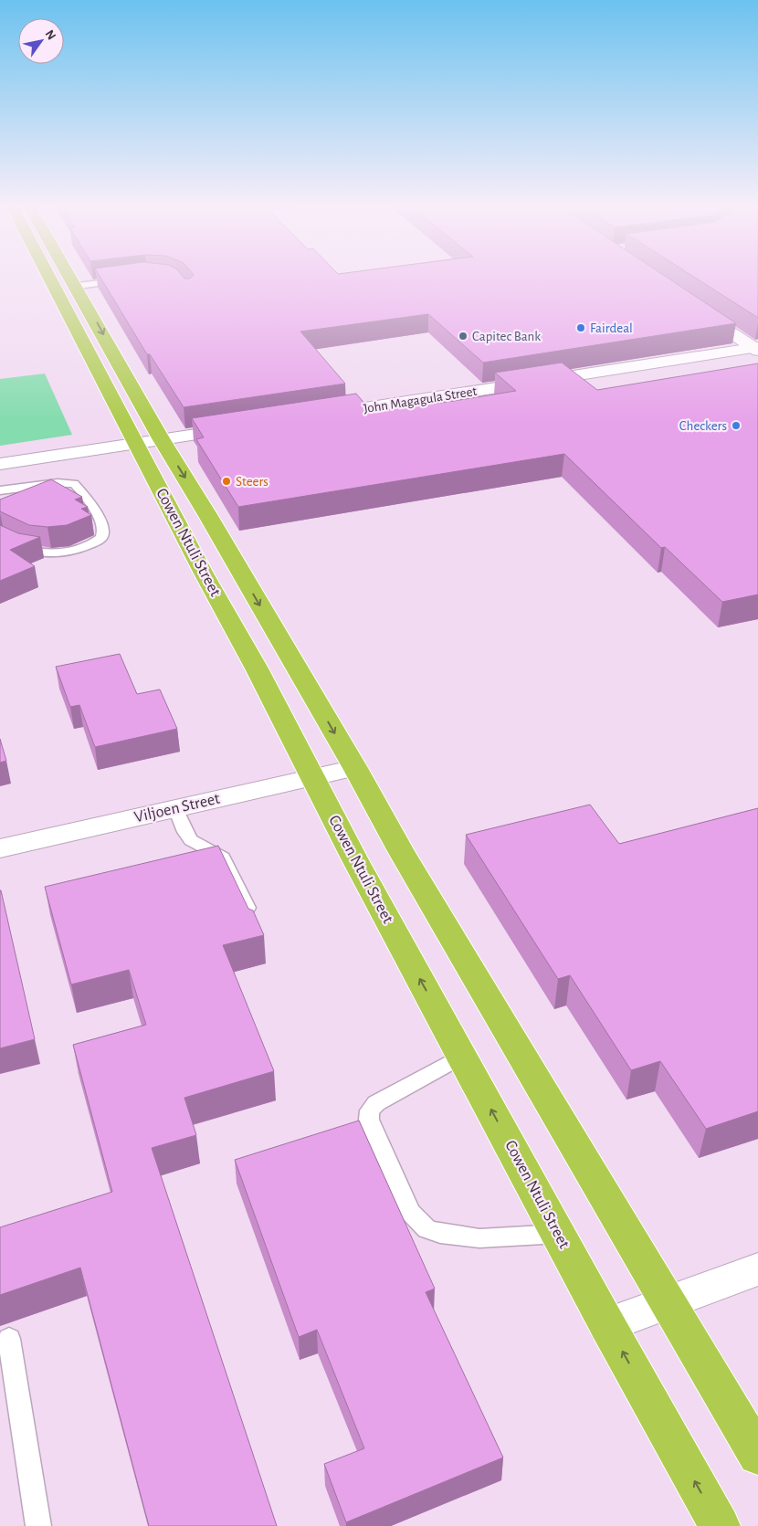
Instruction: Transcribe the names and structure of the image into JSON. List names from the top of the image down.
{
  "streets": {
    "highway": ["Cowen Ntuli Street"],
    "street": ["John Magagula Street", "Viljoen Street"]
  },
  "crossings": [
    ["Cowen Ntuli Street", "Viljoen Street"]
  ],
  "places": [
    "Fairdeal",
    "Capitec Bank",
    "Checkers",
    "Steers"
  ],
  "north": "top right"
}
